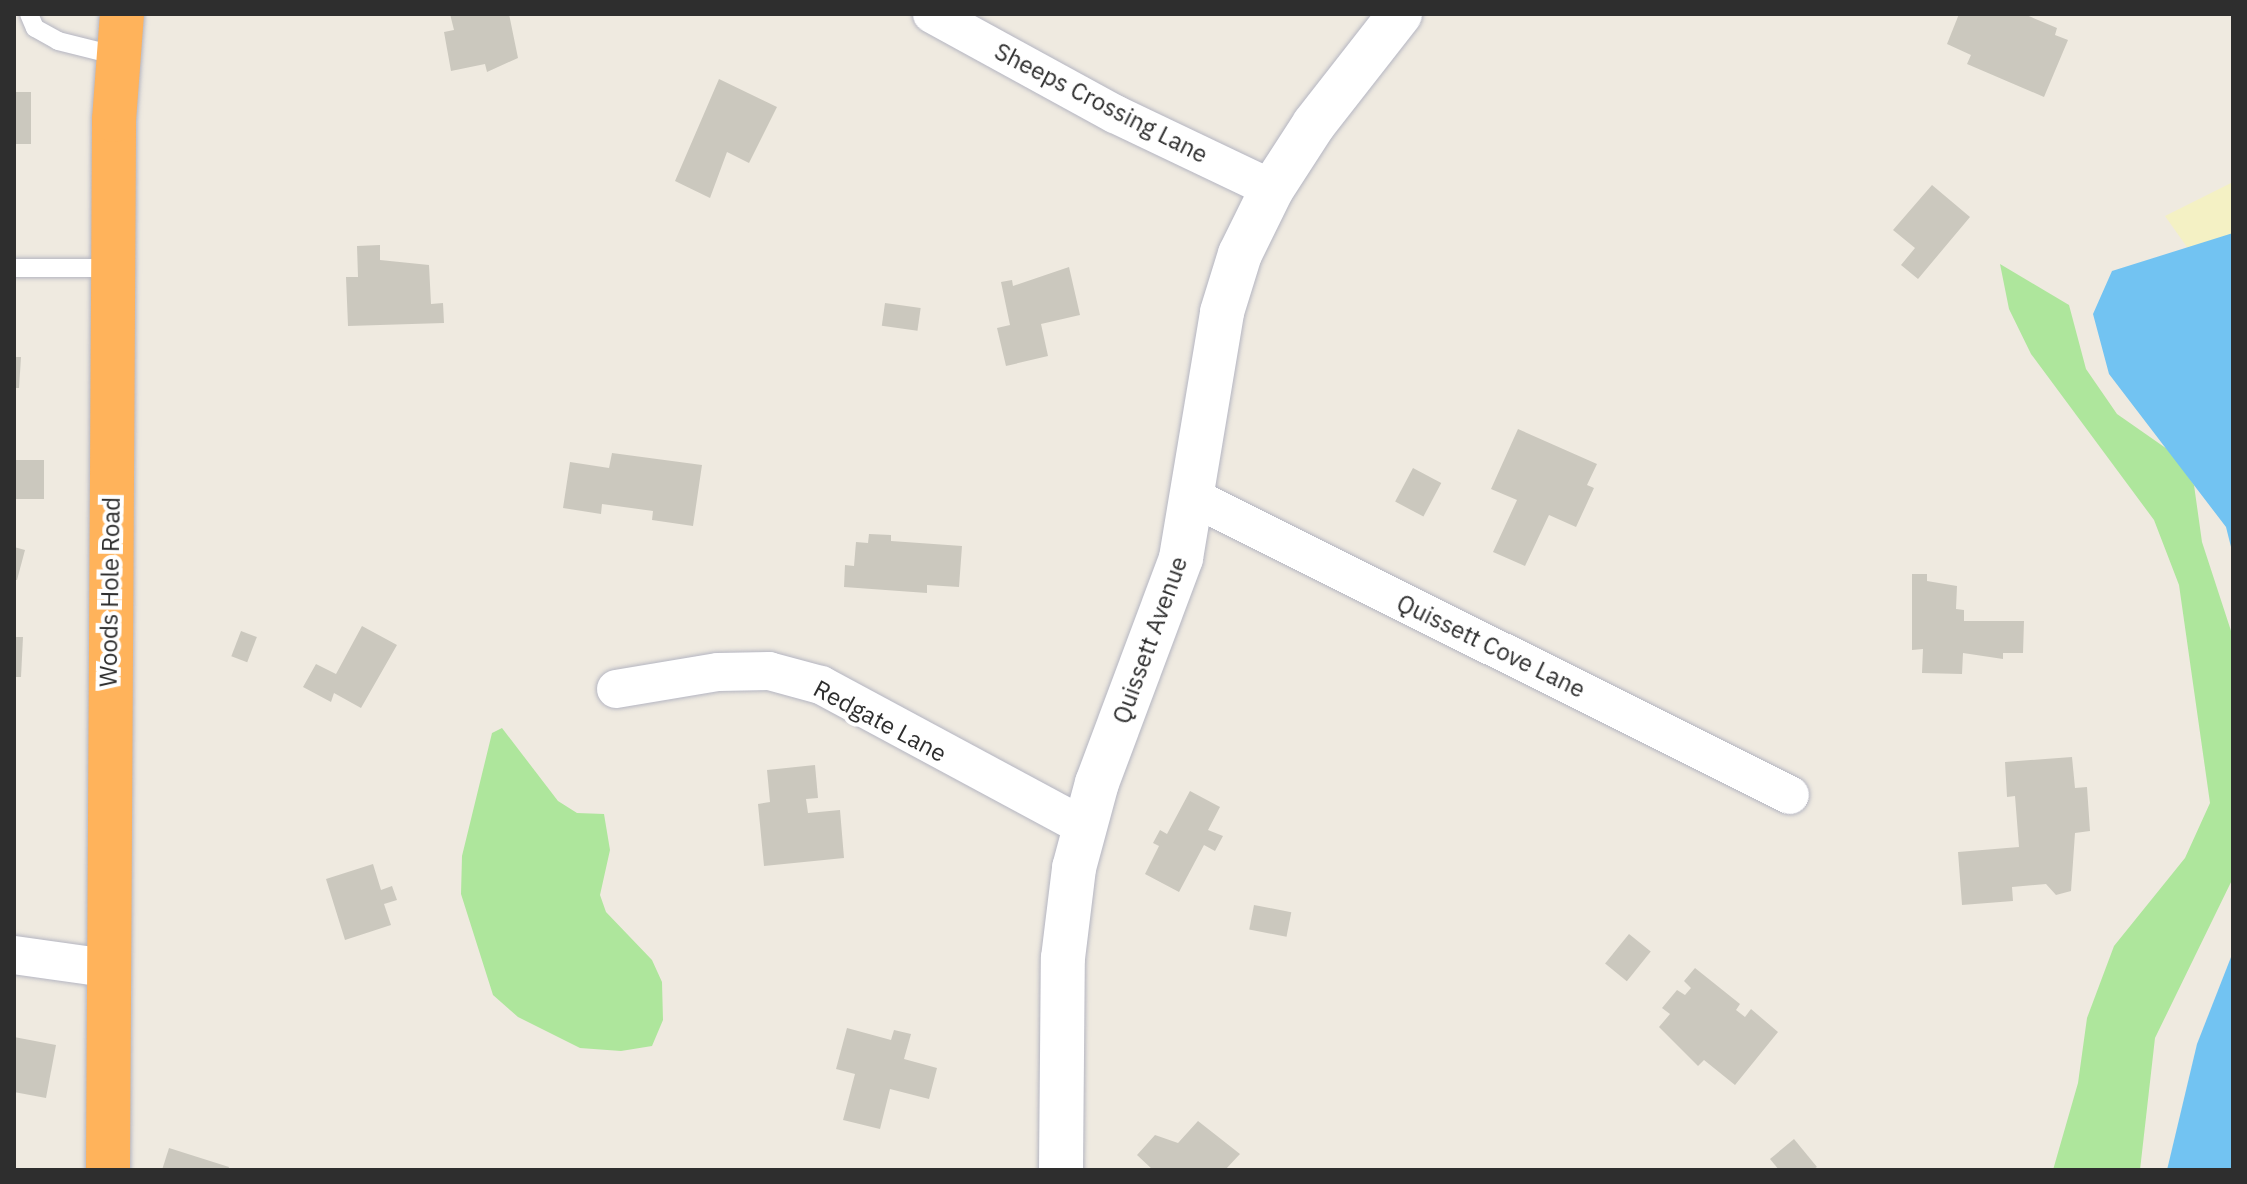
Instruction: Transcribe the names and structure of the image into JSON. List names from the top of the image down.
{
  "streets": {
    "highway": ["Woods Hole Road"],
    "main road": ["Quissett Avenue"],
    "street": ["Sheeps Crossing Lane", "Quissett Cove Lane", "Redgate Lane"]
  },
  "crossings": [
    ["Sheeps Crossing Lane", "Quissett Avenue"],
    ["Quissett Avenue", "Quissett Cove Lane"],
    ["Quissett Avenue", "Redgate Lane"]
  ]
}
